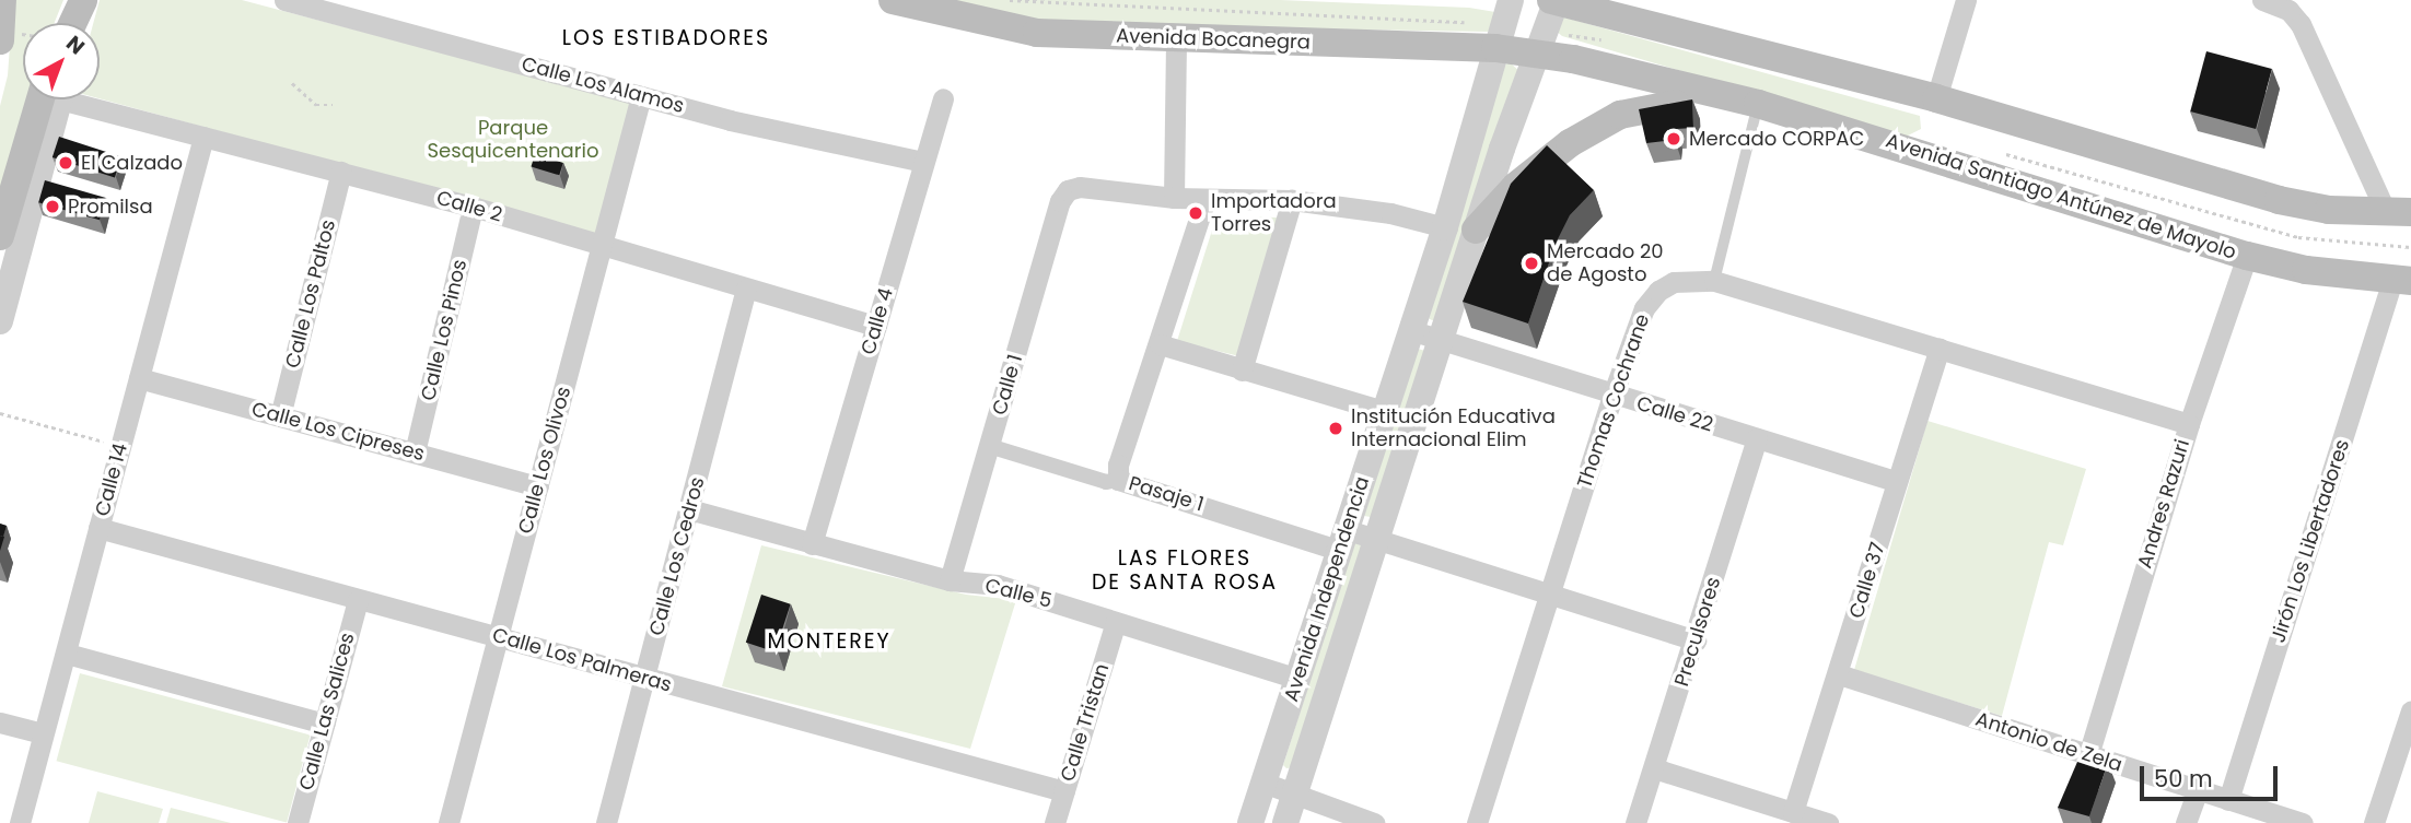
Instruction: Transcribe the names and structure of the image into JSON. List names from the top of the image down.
{
  "streets": {
    "main road": ["Avenida Bocanegra", "Avenida Santiago Antúnez de Mayolo"],
    "street": [
      "Calle Los Alamos",
      "Calle 2",
      "Calle Los Paltos",
      "Calle 4",
      "Calle Los Pinos",
      "Calle 1",
      "Thomas Cochrane",
      "Calle 22",
      "Calle Los Cipreses",
      "Calle Los Olivos",
      "Calle 14",
      "Pasaje 1",
      "Andres Razuri",
      "Jirón Los Libertadores",
      "Calle Los Cedros",
      "Calle 37",
      "Avenida Independencia",
      "Calle 5",
      "Preculsores",
      "Calle Los Palmeras",
      "Calle Las Salices",
      "Calle Tristan",
      "Antonio de Zela"
    ]
  },
  "crossings": [
    ["Avenida Bocanegra", "Avenida Santiago Antúnez de Mayolo"],
    ["Avenida Bocanegra", "Avenida Independencia"],
    ["Calle Los Alamos", "Calle 4"],
    ["Calle Los Alamos", "Calle Los Olivos"],
    ["Avenida Santiago Antúnez de Mayolo", "Andres Razuri"],
    ["Avenida Santiago Antúnez de Mayolo", "Jirón Los Libertadores"],
    ["Avenida Santiago Antúnez de Mayolo", "Avenida Independencia"],
    ["Calle 2", "Calle Los Paltos"],
    ["Calle 2", "Calle 4"],
    ["Calle 2", "Calle Los Pinos"],
    ["Calle 2", "Calle Los Olivos"],
    ["Calle 2", "Calle 14"],
    ["Calle 2", "Calle Los Cedros"],
    ["Calle Los Paltos", "Calle Los Cipreses"],
    ["Calle 4", "Calle 5"],
    ["Calle Los Pinos", "Calle Los Cipreses"],
    ["Calle 1", "Pasaje 1"],
    ["Calle 1", "Calle 5"],
    ["Thomas Cochrane", "Calle 22"],
    ["Thomas Cochrane", "Pasaje 1"],
    ["Thomas Cochrane", "Andres Razuri"],
    ["Thomas Cochrane", "Calle 37"],
    ["Calle 22", "Calle 37"],
    ["Calle 22", "Avenida Independencia"],
    ["Calle 22", "Preculsores"],
    ["Calle Los Cipreses", "Calle Los Olivos"],
    ["Calle Los Cipreses", "Calle 14"],
    ["Calle Los Olivos", "Calle Los Palmeras"],
    ["Calle 14", "Calle Los Palmeras"],
    ["Pasaje 1", "Avenida Independencia"],
    ["Pasaje 1", "Preculsores"],
    ["Andres Razuri", "Antonio de Zela"],
    ["Jirón Los Libertadores", "Antonio de Zela"],
    ["Calle Los Cedros", "Calle 5"],
    ["Calle Los Cedros", "Calle Los Palmeras"],
    ["Calle 37", "Antonio de Zela"],
    ["Avenida Independencia", "Calle 5"],
    ["Calle 5", "Calle Tristan"],
    ["Calle Los Palmeras", "Calle Las Salices"],
    ["Calle Los Palmeras", "Calle Tristan"]
  ],
  "districts": ["LOS ESTIBADORES", "LAS FLORES DE SANTA ROSA", "MONTEREY"],
  "parks": ["Parque Sesquicentenario"],
  "places": [
    "Mercado CORPAC",
    "El Calzado",
    "Promilsa",
    "Importadora Torres",
    "Mercado 20 de Agosto",
    "Institución Educativa Internacional Elim"
  ],
  "scale_bar": "50 m",
  "north": "top right"
}
